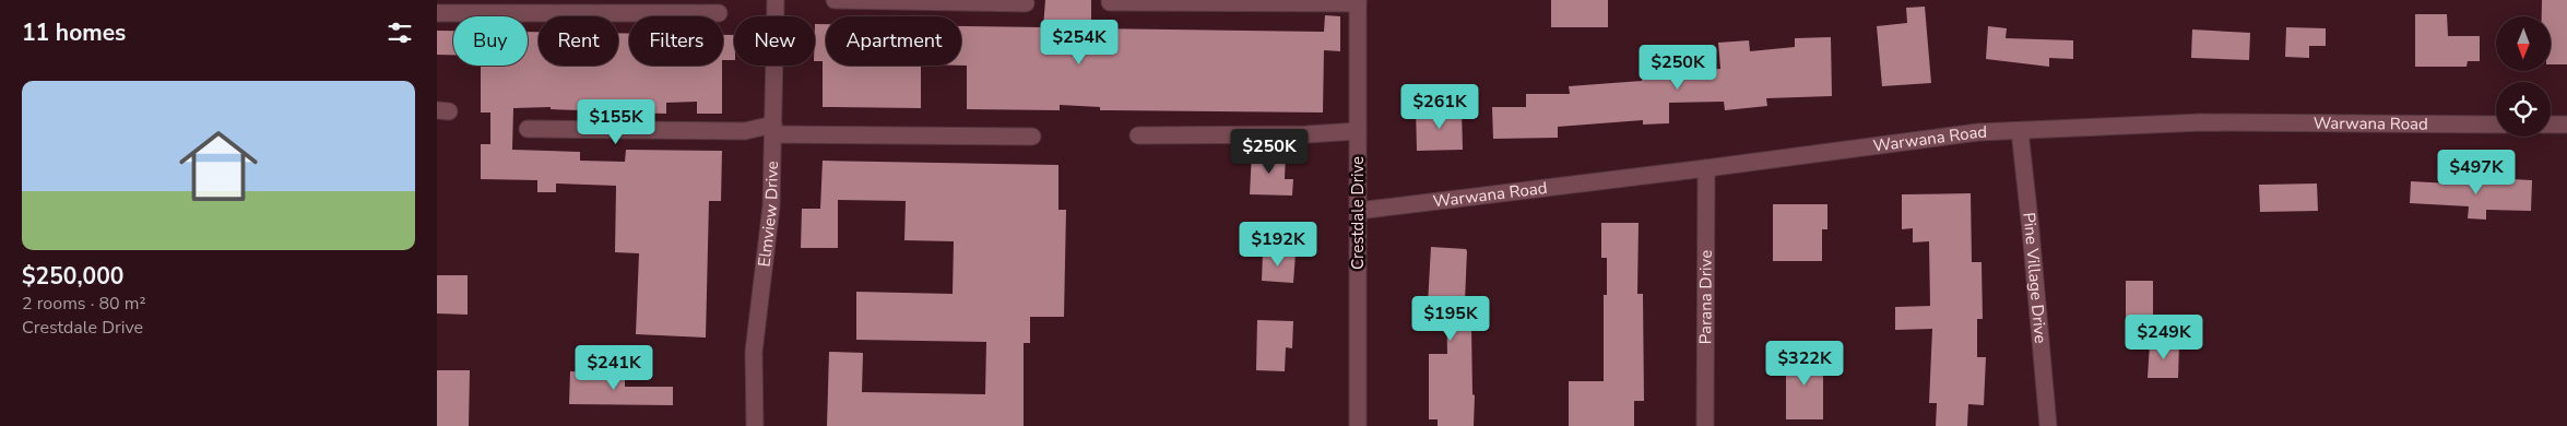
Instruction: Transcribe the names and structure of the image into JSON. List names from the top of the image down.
{
  "streets": {
    "street": [
      "Warwana Road",
      "Elmview Drive",
      "Crestdale Drive",
      "Pine Village Drive",
      "Parana Drive"
    ]
  },
  "crossings": [
    ["Warwana Road", "Crestdale Drive"],
    ["Warwana Road", "Pine Village Drive"],
    ["Warwana Road", "Parana Drive"]
  ],
  "north": "bottom",
  "page": {
    "heading": "11 homes",
    "chip": [
      "Buy",
      "Rent",
      "Filters",
      "New",
      "Apartment"
    ],
    "price": [
      "$254K",
      "$250K",
      "$261K",
      "$155K",
      "$250K",
      "$497K",
      "$192K",
      "$195K",
      "$249K",
      "$322K",
      "$241K"
    ],
    "list": [
      {
        "name": "$250,000",
        "note": "2 rooms · 80 m² · Crestdale Drive"
      }
    ]
  }
}
